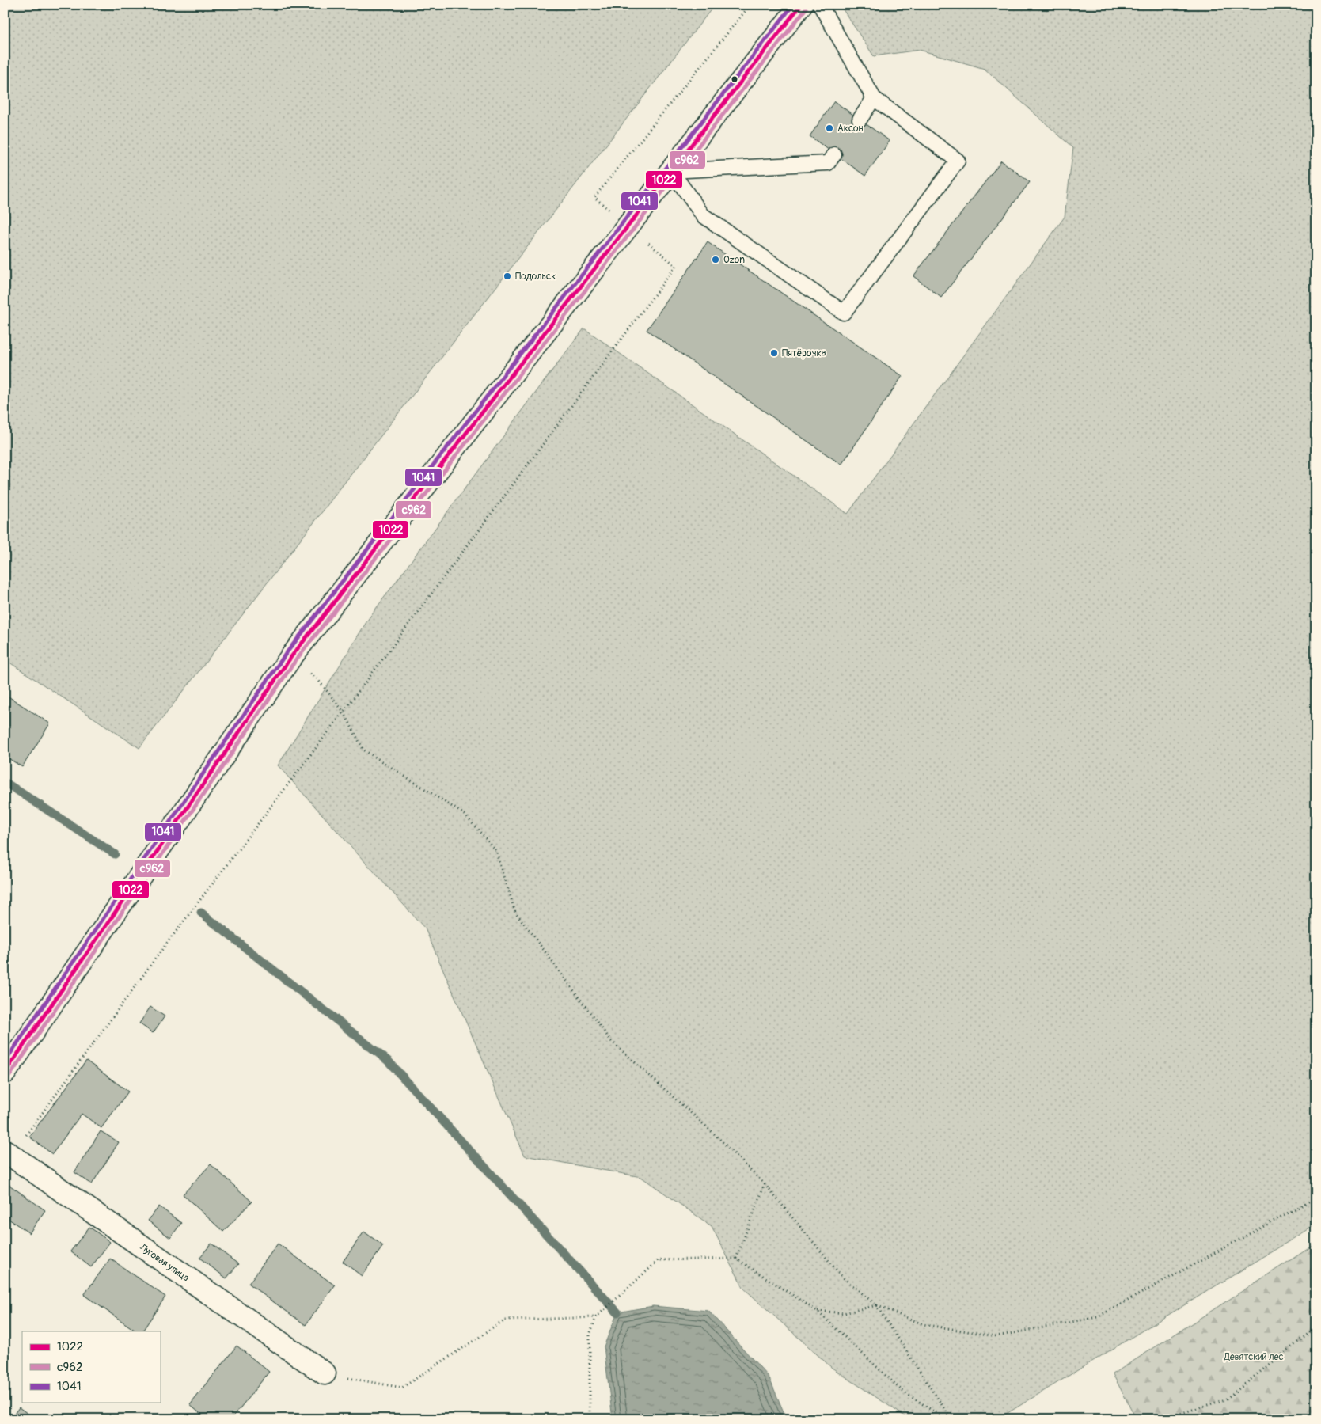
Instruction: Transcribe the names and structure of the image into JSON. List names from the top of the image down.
{
  "streets": {
    "street": ["Луговая улица"]
  },
  "parks": ["Девятский лес"],
  "places": [
    "Аксон",
    "Ozon",
    "Подольск",
    "Пятёрочка"
  ],
  "lines": ["transit line 1022", "transit line 1041", "transit line с962"],
  "legend": ["1022", "с962", "1041"]
}
